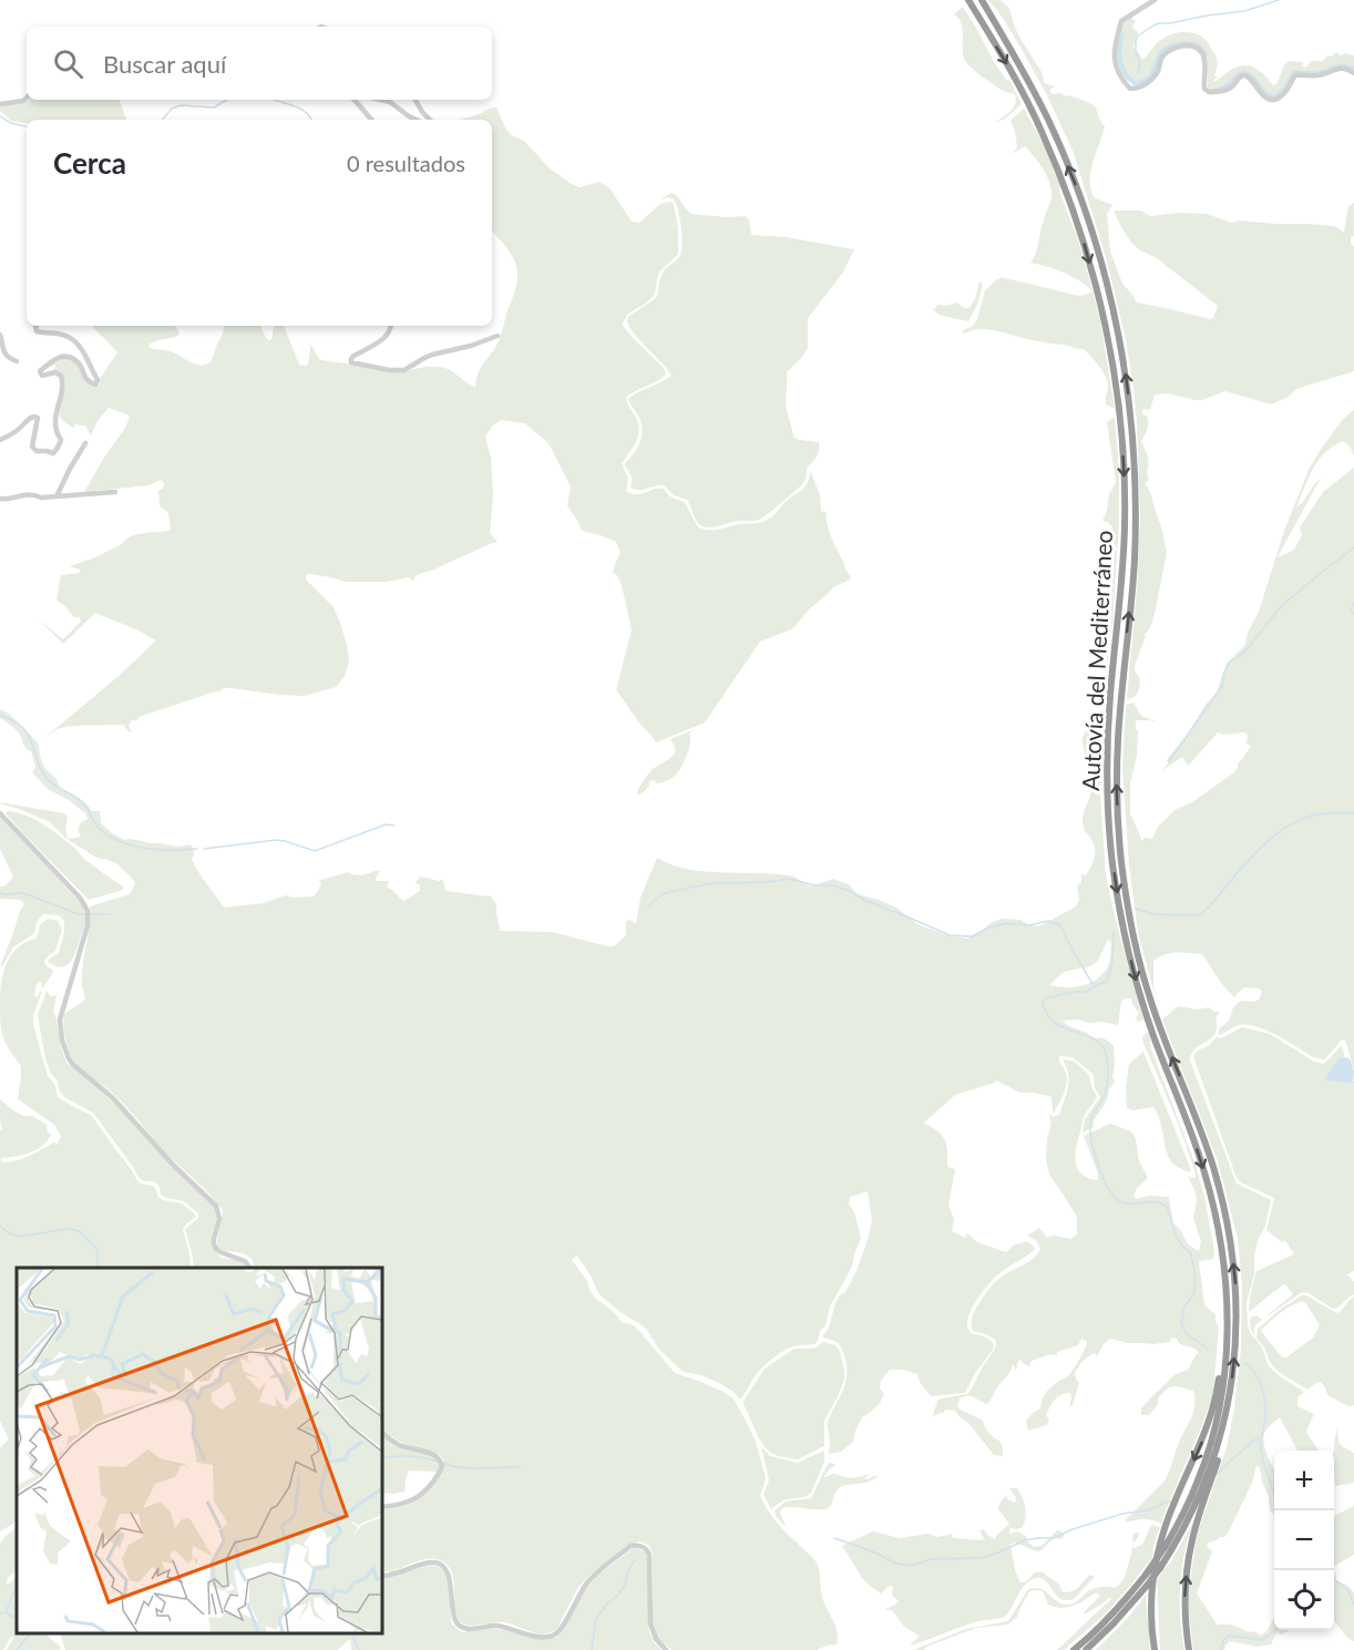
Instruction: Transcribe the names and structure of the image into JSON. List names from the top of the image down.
{
  "streets": {
    "highway": ["Autovía del Mediterráneo"]
  },
  "page": {
    "search": "Buscar aquí",
    "heading": ["Cerca", "0 resultados"],
    "map_buttons": ["+", "−"]
  }
}
